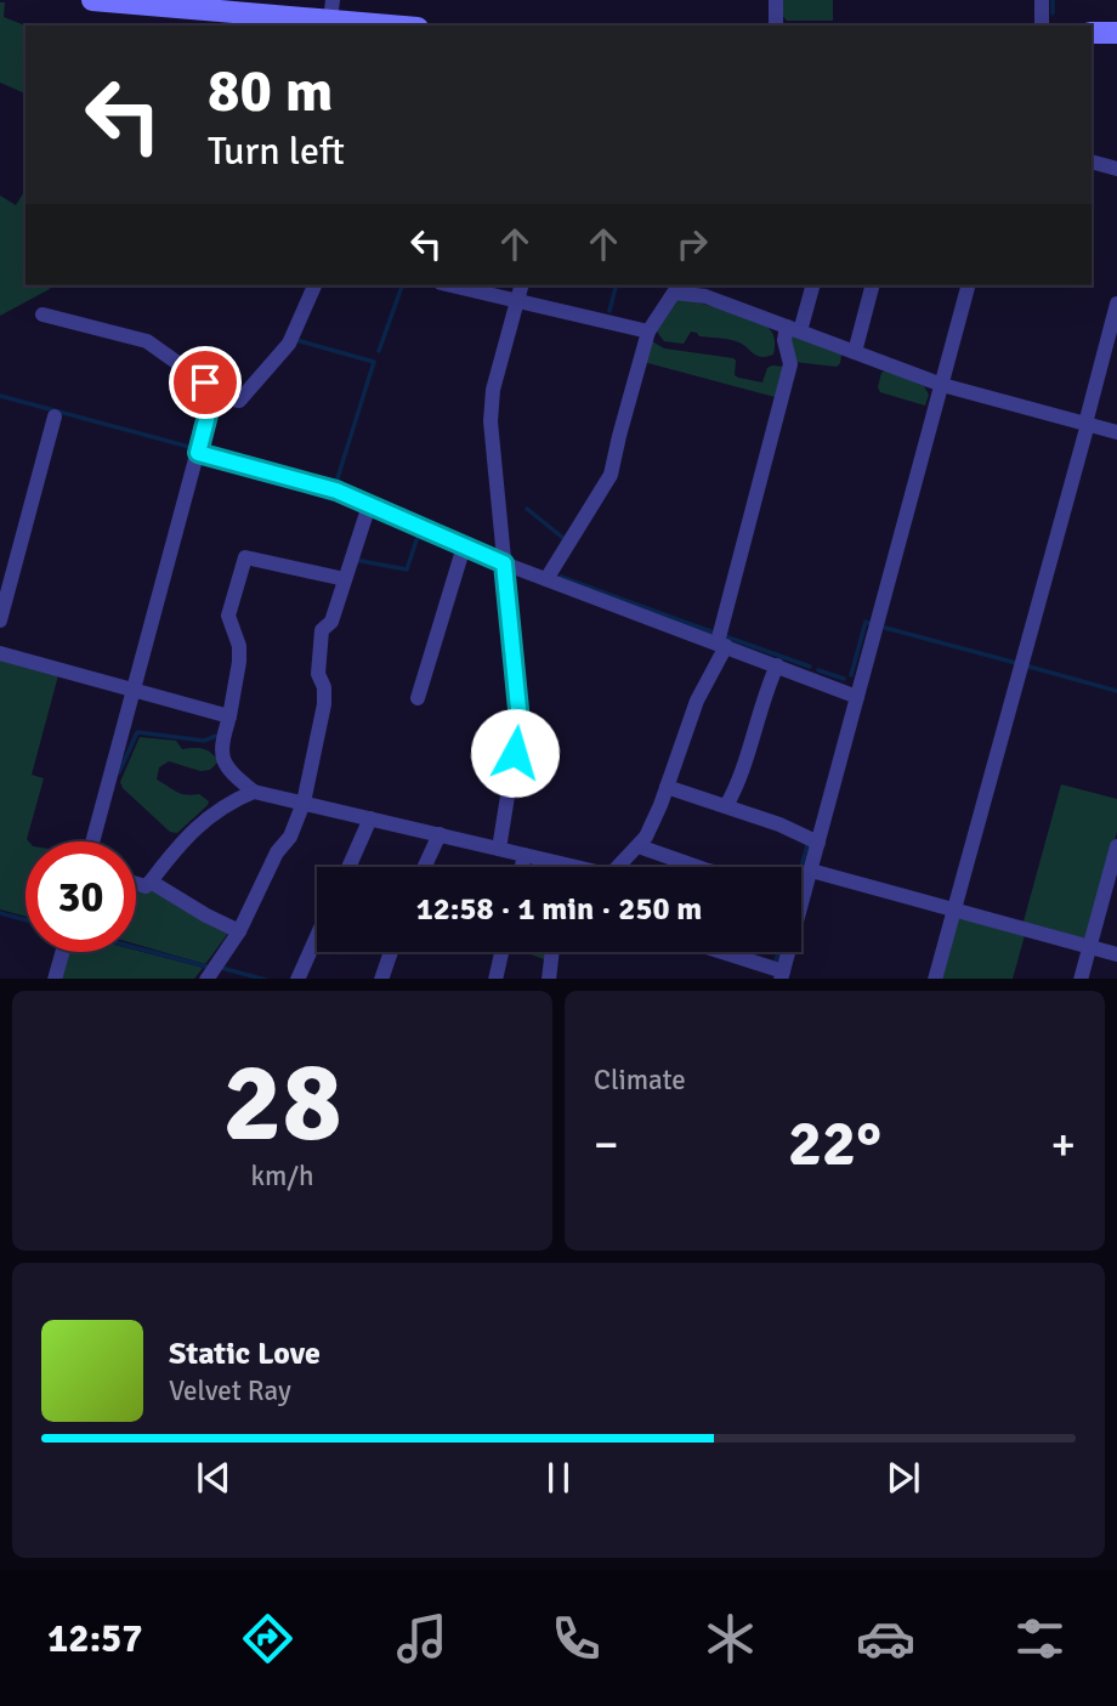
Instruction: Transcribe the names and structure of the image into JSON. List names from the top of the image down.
{
  "page": {
    "turn": ["80 m", "Turn left"],
    "limit": "30",
    "trip": "12:58 · 1 min · 250 m",
    "tile": [
      ["28", "km/h"],
      "Climate"
    ],
    "heat": ["−", "22°", "+"],
    "song": ["Static Love", "Velvet Ray"],
    "tabs": "12:57"
  }
}
